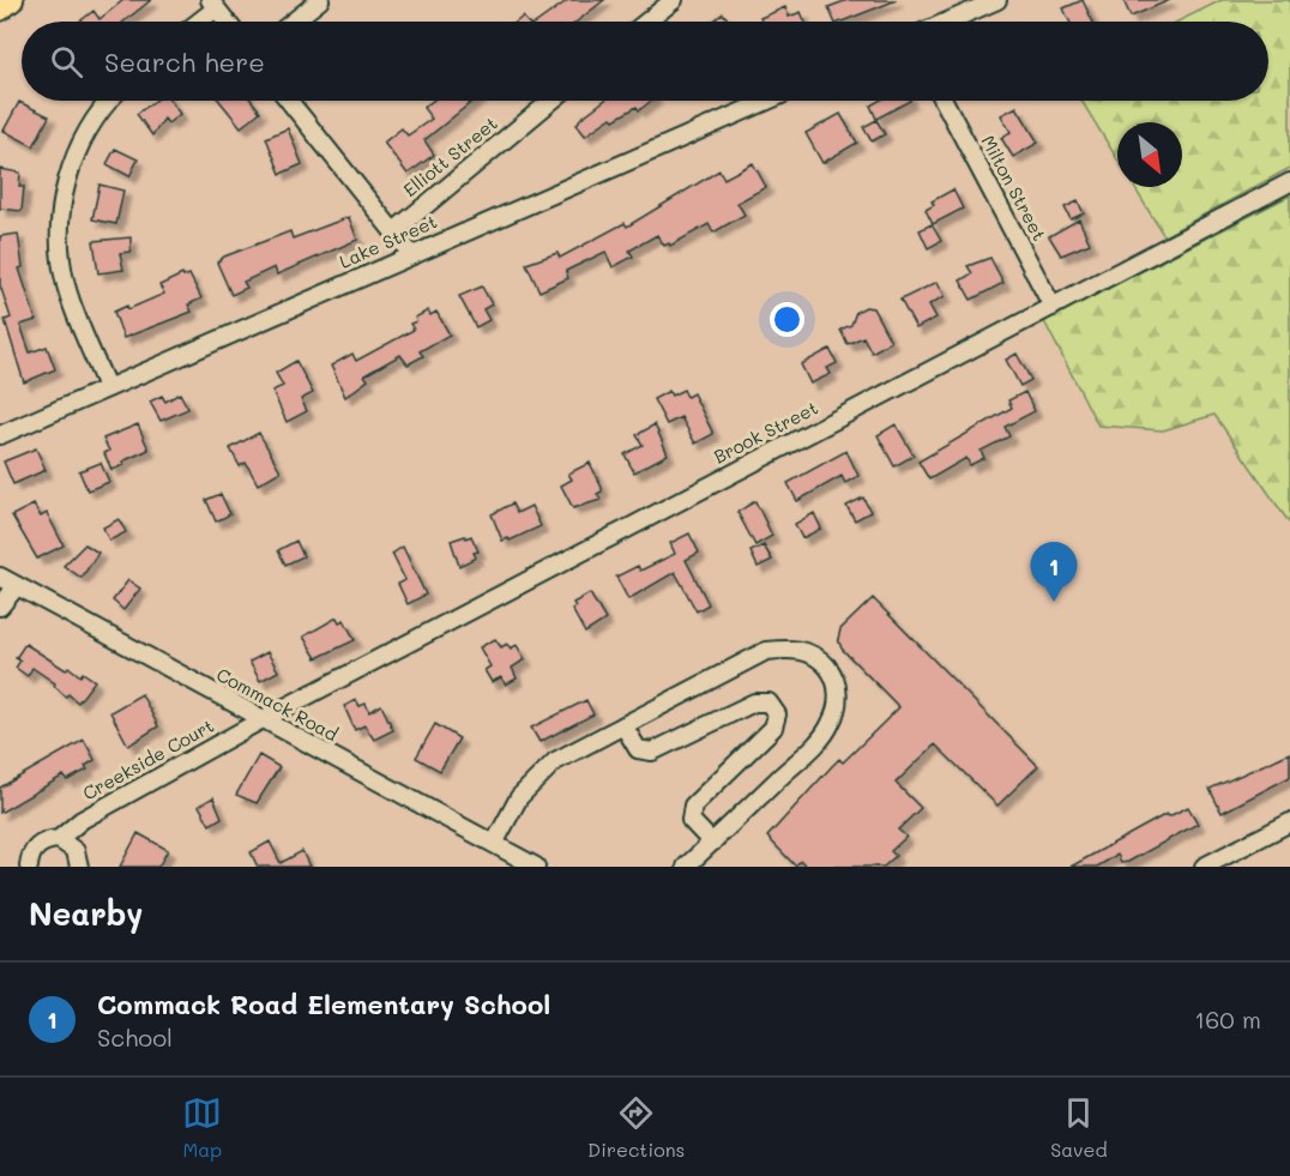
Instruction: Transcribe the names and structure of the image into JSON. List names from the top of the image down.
{
  "streets": {
    "street": [
      "Elliott Street",
      "Milton Street",
      "Lake Street",
      "Brook Street",
      "Commack Road",
      "Creekside Court"
    ]
  },
  "crossings": [
    ["Milton Street", "Brook Street"],
    ["Brook Street", "Commack Road"],
    ["Brook Street", "Creekside Court"],
    ["Commack Road", "Creekside Court"]
  ],
  "north": "bottom right",
  "page": {
    "search": "Search here",
    "pins": "1",
    "heading": "Nearby",
    "list": [
      {
        "mark": "1",
        "name": "Commack Road Elementary School",
        "note": "School",
        "value": "160 m"
      }
    ],
    "nav": ["Map", "Directions", "Saved"]
  }
}
